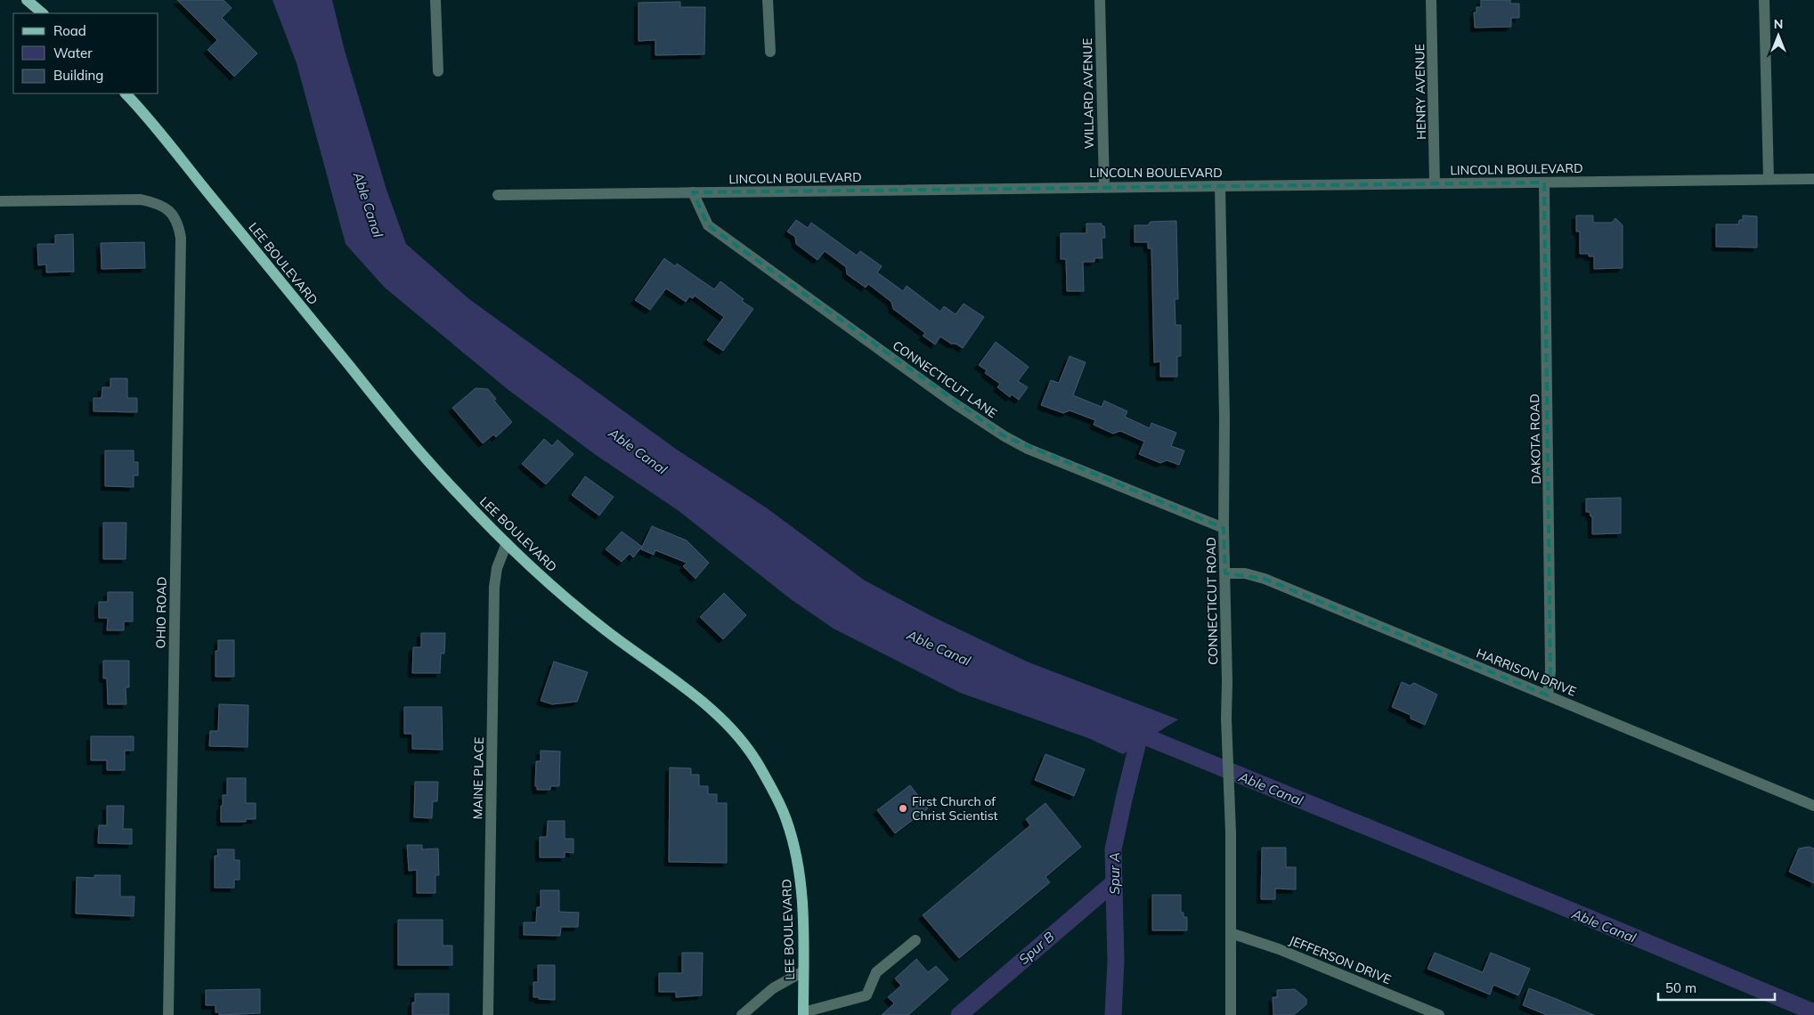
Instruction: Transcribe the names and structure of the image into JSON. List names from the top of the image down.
{
  "streets": {
    "main road": ["LEE BOULEVARD"],
    "street": [
      "HENRY AVENUE",
      "WILLARD AVENUE",
      "LINCOLN BOULEVARD",
      "CONNECTICUT LANE",
      "DAKOTA ROAD",
      "CONNECTICUT ROAD",
      "OHIO ROAD",
      "HARRISON DRIVE",
      "MAINE PLACE",
      "JEFFERSON DRIVE"
    ]
  },
  "crossings": [
    ["HENRY AVENUE", "LINCOLN BOULEVARD"],
    ["WILLARD AVENUE", "LINCOLN BOULEVARD"],
    ["LINCOLN BOULEVARD", "CONNECTICUT LANE"],
    ["LINCOLN BOULEVARD", "DAKOTA ROAD"],
    ["LINCOLN BOULEVARD", "CONNECTICUT ROAD"],
    ["LEE BOULEVARD", "MAINE PLACE"],
    ["CONNECTICUT LANE", "CONNECTICUT ROAD"],
    ["DAKOTA ROAD", "HARRISON DRIVE"],
    ["CONNECTICUT ROAD", "HARRISON DRIVE"],
    ["CONNECTICUT ROAD", "JEFFERSON DRIVE"]
  ],
  "water": ["Able Canal", "Spur A", "Spur B"],
  "places": ["First Church of Christ Scientist"],
  "legend": ["Road", "Water", "Building"],
  "scale_bar": "50 m",
  "north": "top"
}
